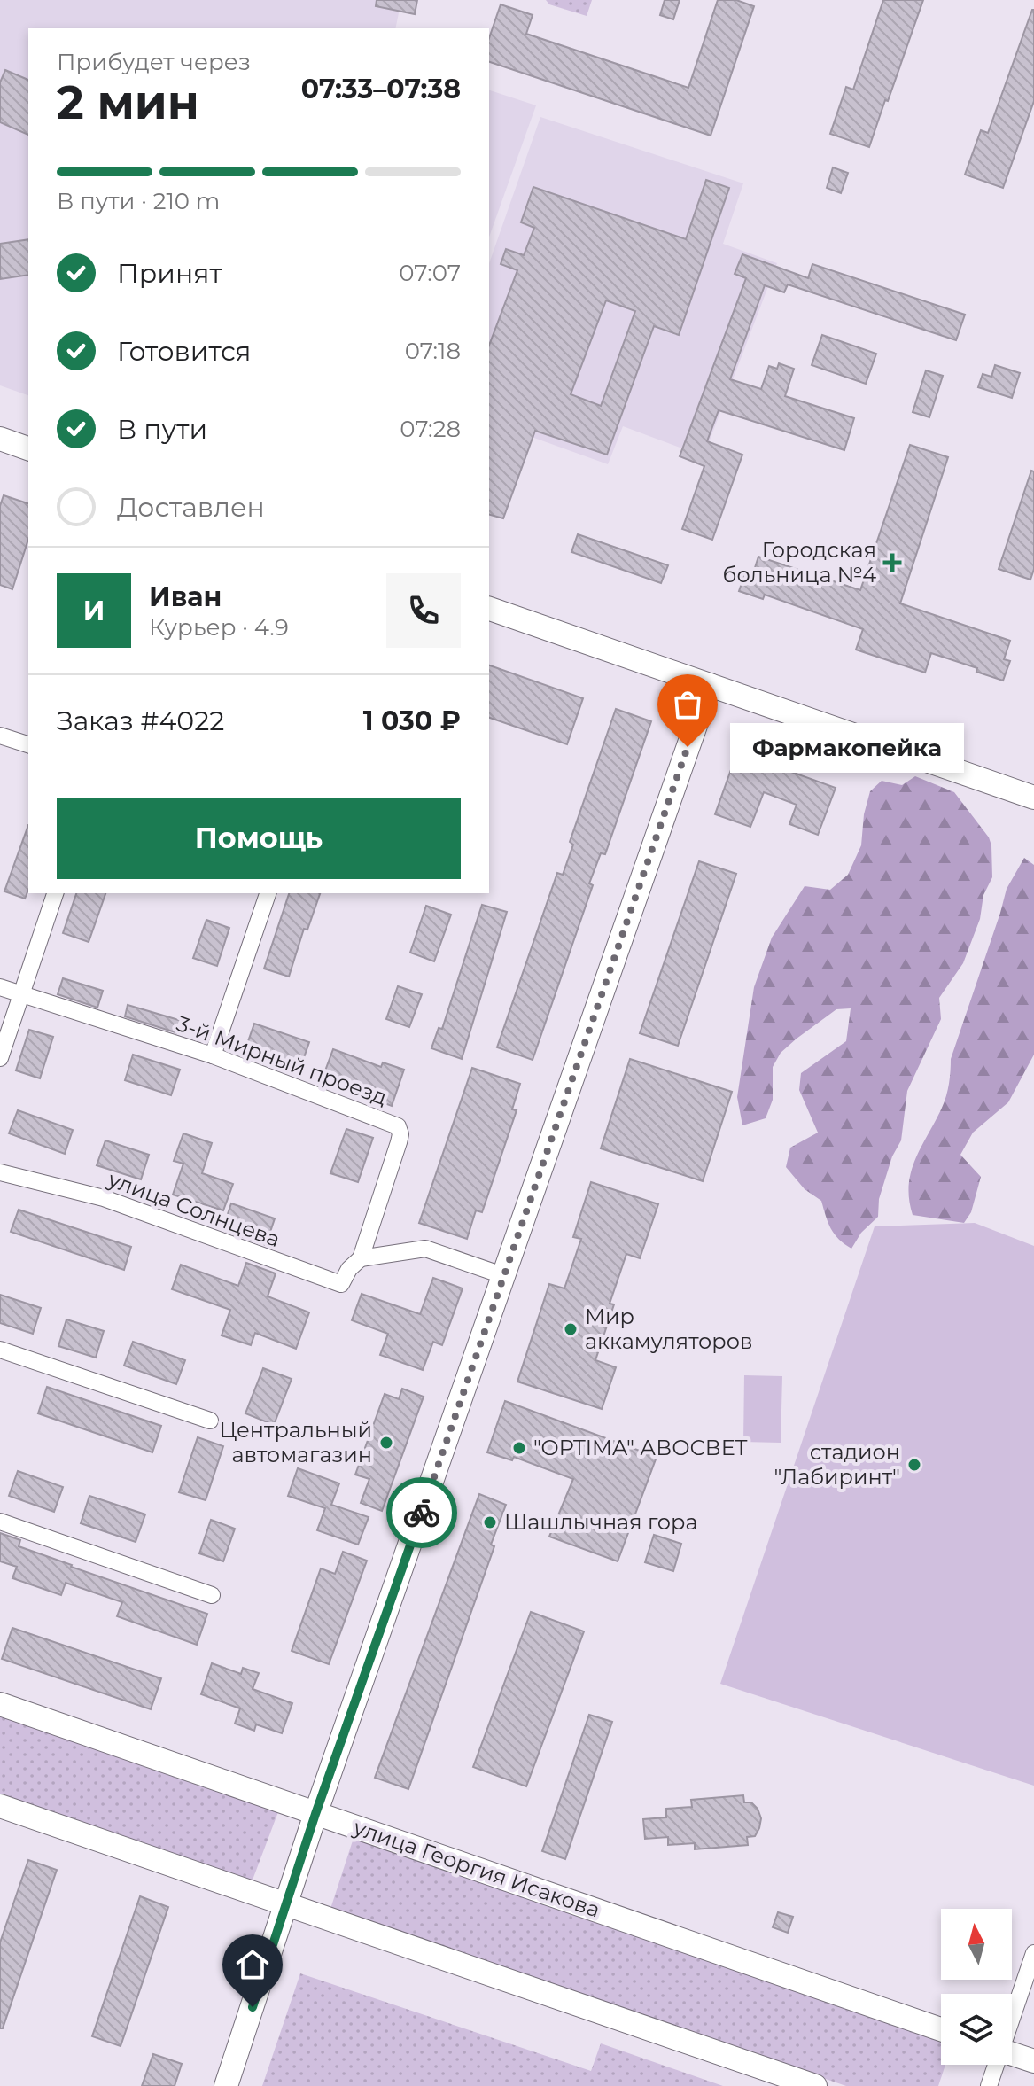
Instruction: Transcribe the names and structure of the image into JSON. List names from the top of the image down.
{
  "streets": {
    "street": ["3-й Мирный проезд", "улица Солнцева", "улица Георгия Исакова"]
  },
  "crossings": [
    ["3-й Мирный проезд", "улица Солнцева"]
  ],
  "places": {
    "health": ["Городская больница №4"],
    "other": [
      "Фармакопейка",
      "Мир аккамуляторов",
      "Центральный автомагазин",
      "\"OPTIMA\" АВОСВЕТ",
      "стадион \"Лабиринт\"",
      "Шашлычная гора"
    ]
  },
  "north": "top",
  "page": {
    "heading": ["2 мин", "Прибудет через", "07:33–07:38"],
    "panel": [
      "Иван",
      "Курьер · 4.9",
      "Заказ #4022",
      "1 030 ₽"
    ],
    "bar": "В пути · 210 m",
    "list": [
      ["Принят", "07:07"],
      ["Готовится", "07:18"],
      ["В пути", "07:28"],
      "Доставлен"
    ],
    "round": "И",
    "bubble": "Фармакопейка",
    "buttons": "Помощь"
  }
}
